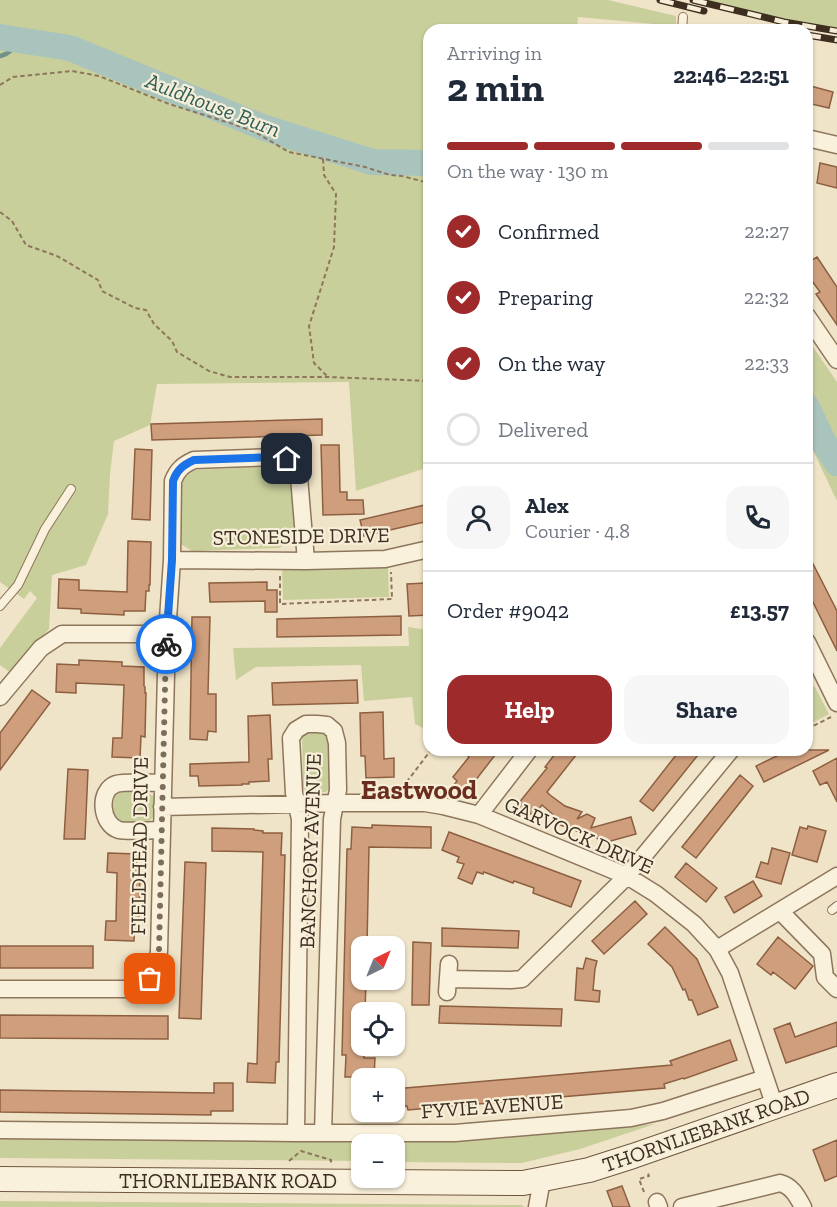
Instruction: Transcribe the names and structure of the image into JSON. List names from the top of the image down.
{
  "streets": {
    "main road": ["THORNLIEBANK ROAD"],
    "street": [
      "STONESIDE DRIVE",
      "GARVOCK DRIVE",
      "FIELDHEAD DRIVE",
      "BANCHORY AVENUE",
      "FYVIE AVENUE"
    ]
  },
  "crossings": [
    ["STONESIDE DRIVE", "FIELDHEAD DRIVE"],
    ["GARVOCK DRIVE", "FIELDHEAD DRIVE"],
    ["GARVOCK DRIVE", "BANCHORY AVENUE"],
    ["GARVOCK DRIVE", "FYVIE AVENUE"],
    ["GARVOCK DRIVE", "THORNLIEBANK ROAD"],
    ["BANCHORY AVENUE", "FYVIE AVENUE"]
  ],
  "districts": ["Eastwood"],
  "water": ["Auldhouse Burn"],
  "north": "top right",
  "page": {
    "heading": ["2 min", "Arriving in", "22:46–22:51"],
    "panel": [
      "Alex",
      "Courier · 4.8",
      "Order #9042",
      "£13.57"
    ],
    "bar": "On the way · 130 m",
    "list": [
      ["Confirmed", "22:27"],
      ["Preparing", "22:32"],
      ["On the way", "22:33"],
      "Delivered"
    ],
    "buttons": ["Help", "Share"],
    "map_buttons": ["+", "−"]
  }
}
